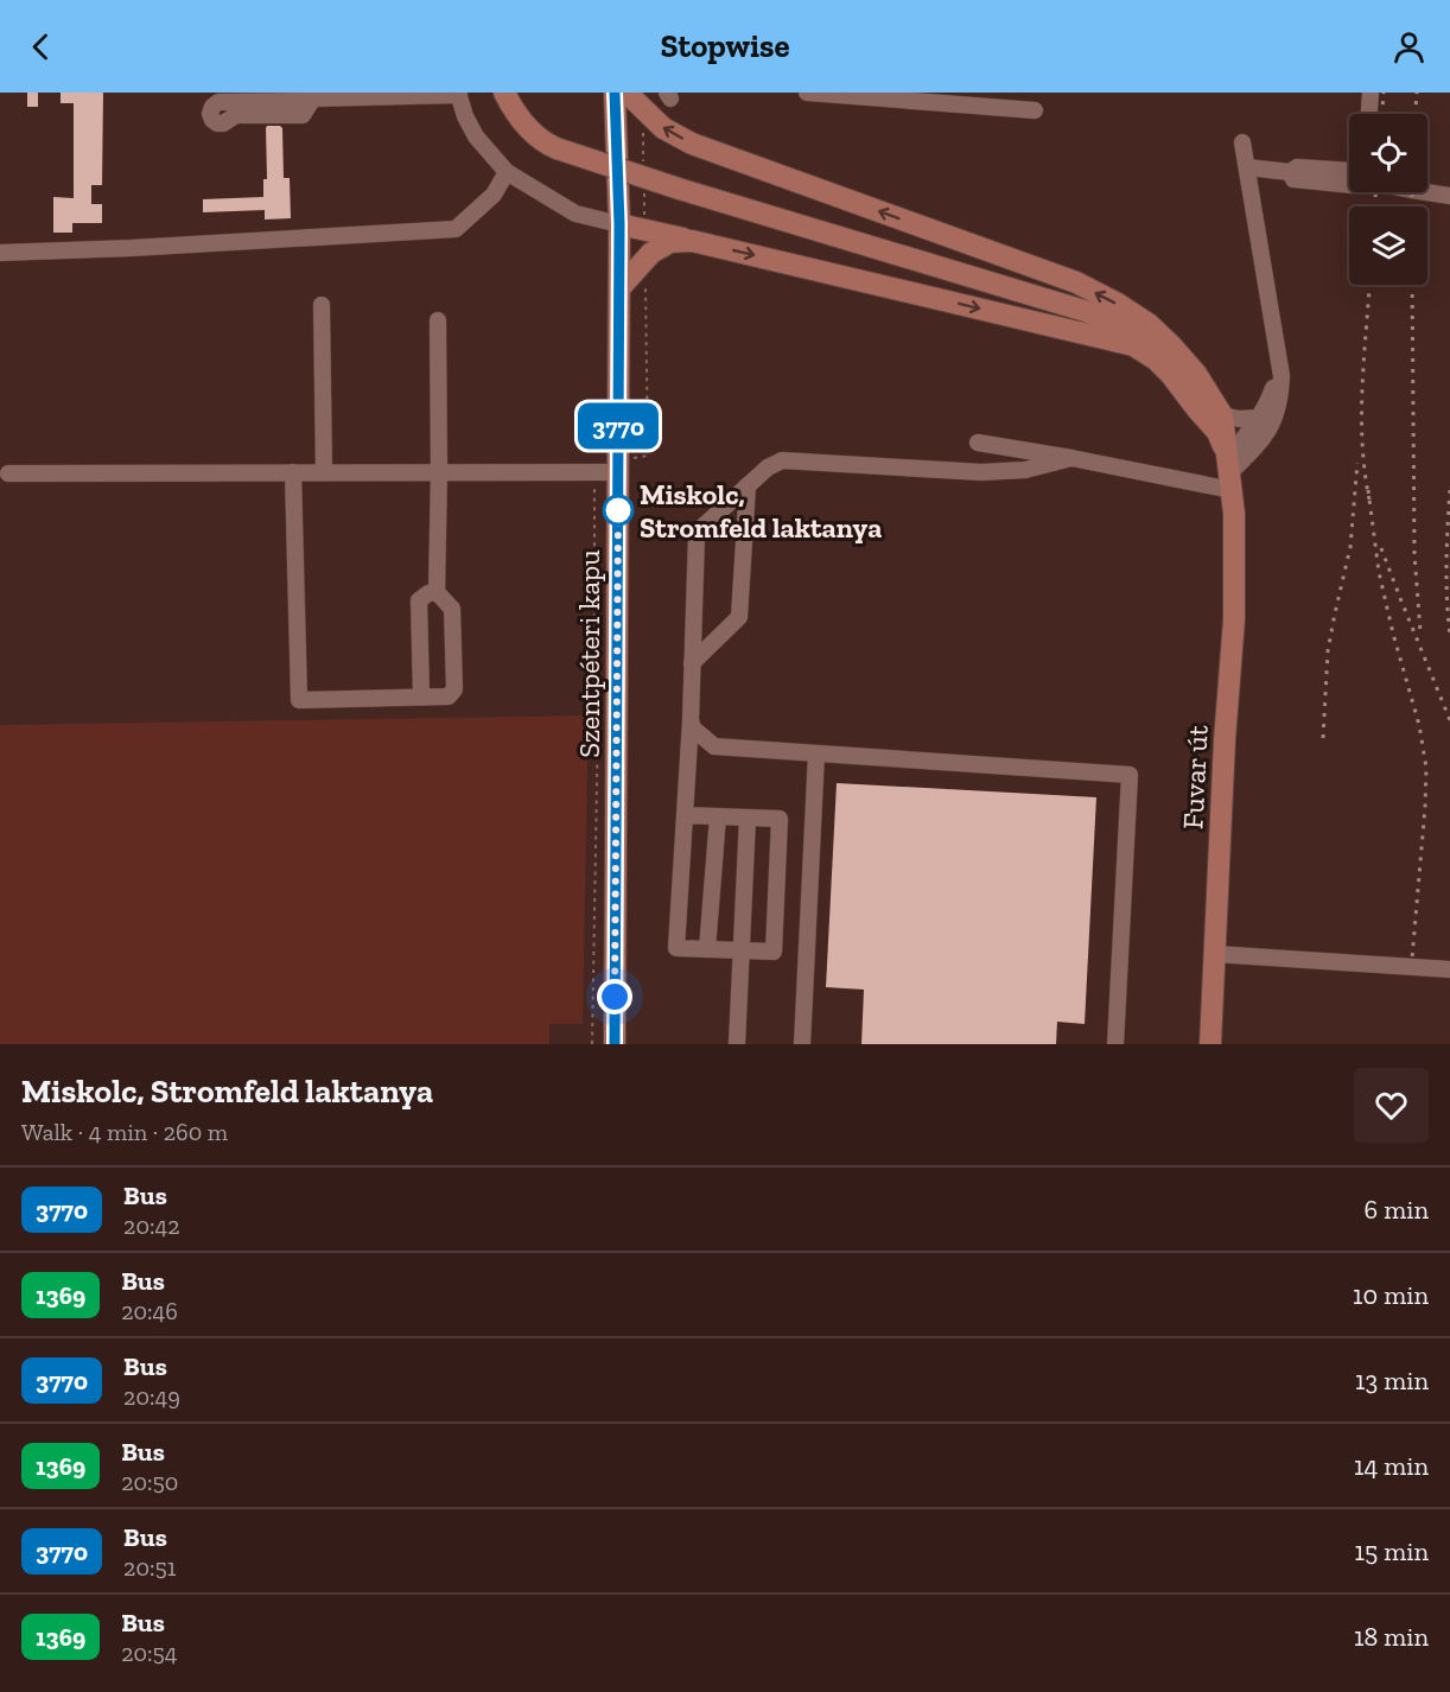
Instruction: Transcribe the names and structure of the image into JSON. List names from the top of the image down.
{
  "streets": {
    "main road": ["Szentpéteri kapu", "Fuvar út"]
  },
  "places": ["Miskolc, Stromfeld laktanya"],
  "lines": ["bus line 3770"],
  "page": {
    "header": "Stopwise",
    "on_map": "3770",
    "heading": ["Miskolc, Stromfeld laktanya", "Walk · 4 min · 260 m"],
    "list": [
      {
        "mark": "3770",
        "name": "Bus",
        "note": "20:42",
        "value": "6 min"
      },
      {
        "mark": "1369",
        "name": "Bus",
        "note": "20:46",
        "value": "10 min"
      },
      {
        "mark": "3770",
        "name": "Bus",
        "note": "20:49",
        "value": "13 min"
      },
      {
        "mark": "1369",
        "name": "Bus",
        "note": "20:50",
        "value": "14 min"
      },
      {
        "mark": "3770",
        "name": "Bus",
        "note": "20:51",
        "value": "15 min"
      },
      {
        "mark": "1369",
        "name": "Bus",
        "note": "20:54",
        "value": "18 min"
      }
    ]
  }
}
